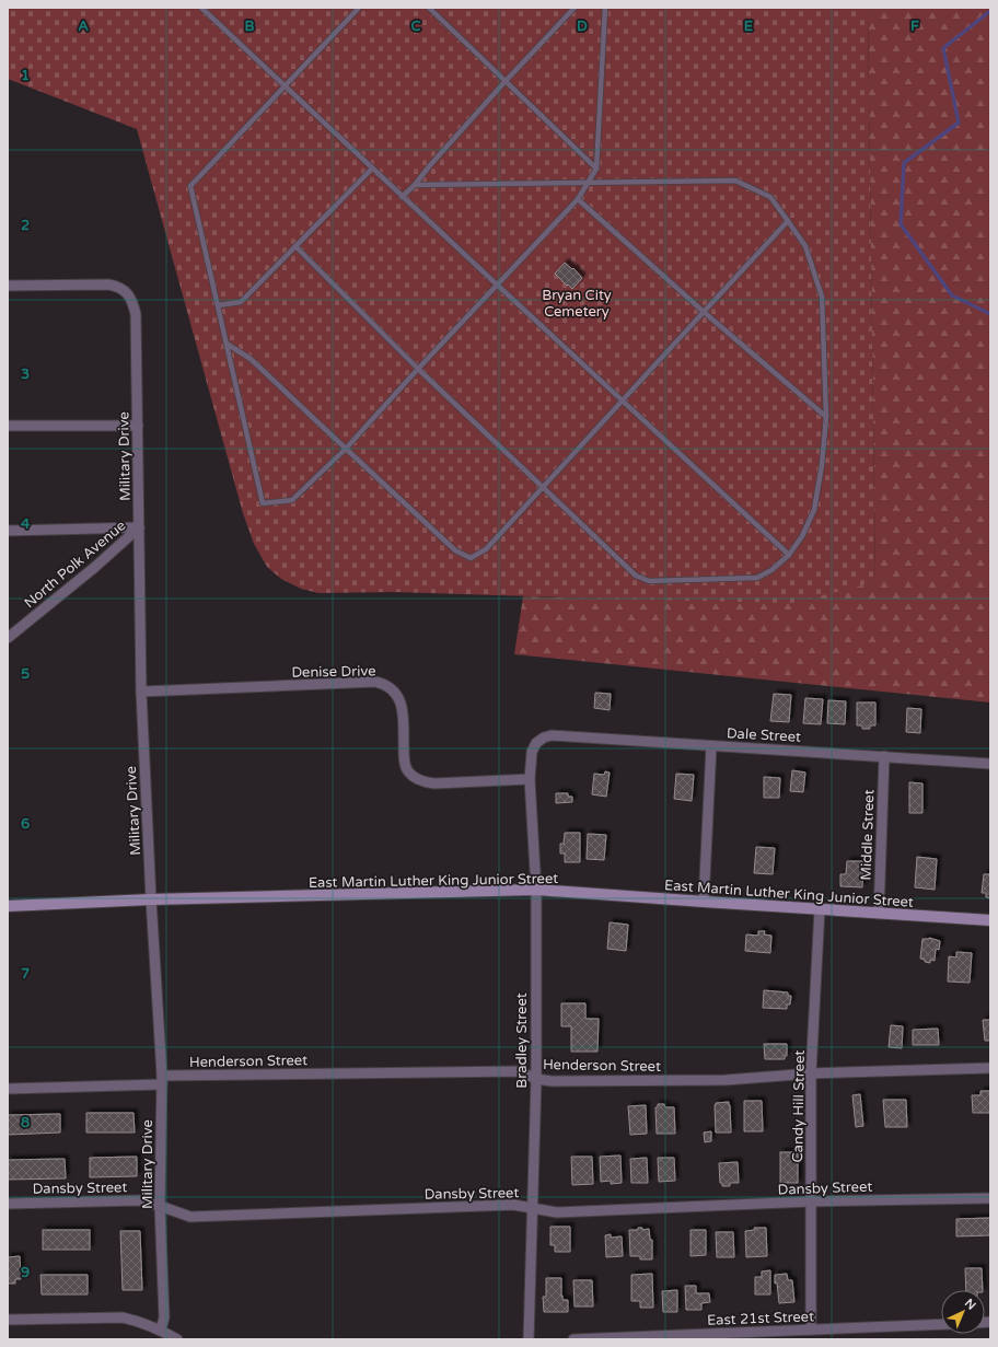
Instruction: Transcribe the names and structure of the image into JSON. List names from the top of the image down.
{
  "streets": {
    "street": [
      "Military Drive",
      "North Polk Avenue",
      "Denise Drive",
      "Dale Street",
      "Middle Street",
      "East Martin Luther King Junior Street",
      "Bradley Street",
      "Henderson Street",
      "Candy Hill Street",
      "Dansby Street",
      "East 21st Street"
    ]
  },
  "crossings": [
    ["Military Drive", "North Polk Avenue"],
    ["Military Drive", "Denise Drive"],
    ["Military Drive", "East Martin Luther King Junior Street"],
    ["Military Drive", "Henderson Street"],
    ["Military Drive", "Dansby Street"],
    ["Denise Drive", "Bradley Street"],
    ["Dale Street", "Middle Street"],
    ["Dale Street", "Bradley Street"],
    ["Middle Street", "East Martin Luther King Junior Street"],
    ["East Martin Luther King Junior Street", "Bradley Street"],
    ["East Martin Luther King Junior Street", "Candy Hill Street"],
    ["Bradley Street", "Henderson Street"],
    ["Bradley Street", "Dansby Street"],
    ["Henderson Street", "Candy Hill Street"],
    ["Candy Hill Street", "Dansby Street"],
    ["Candy Hill Street", "East 21st Street"]
  ],
  "parks": ["Bryan City Cemetery"],
  "north": "top right",
  "grid": {
    "columns": [
      "A",
      "B",
      "C",
      "D",
      "E",
      "F"
    ],
    "rows": [
      "1",
      "2",
      "3",
      "4",
      "5",
      "6",
      "7",
      "8",
      "9"
    ]
  }
}
